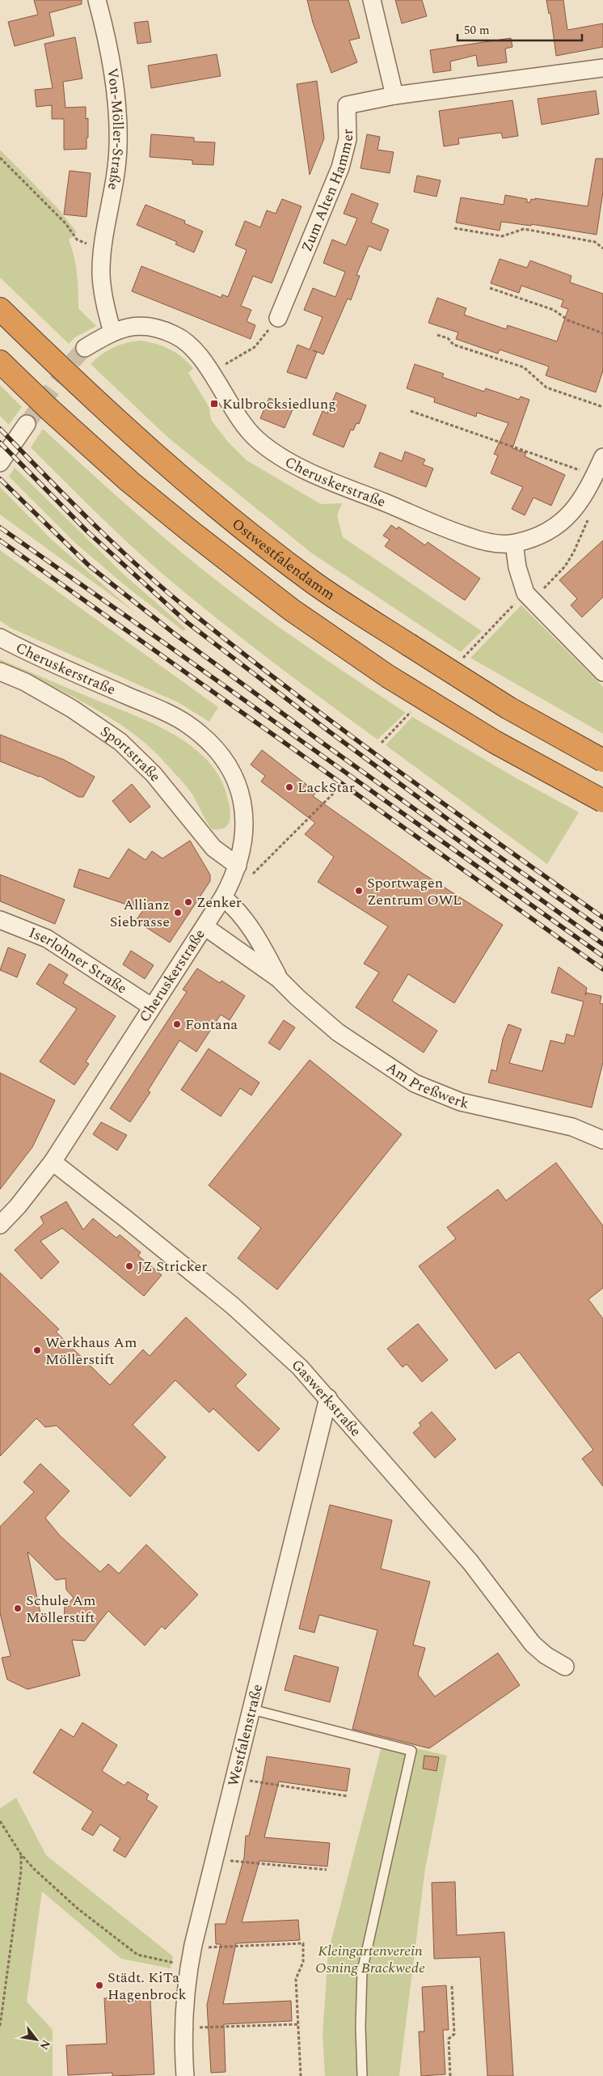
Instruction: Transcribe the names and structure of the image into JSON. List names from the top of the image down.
{
  "streets": {
    "highway": ["Ostwestfalendamm"],
    "street": [
      "Von-Möller-Straße",
      "Zum Alten Hammer",
      "Cheruskerstraße",
      "Sportstraße",
      "Iserlohner Straße",
      "Am Preßwerk",
      "Gaswerkstraße",
      "Westfalenstraße"
    ]
  },
  "crossings": [
    ["Von-Möller-Straße", "Cheruskerstraße"],
    ["Cheruskerstraße", "Sportstraße"],
    ["Cheruskerstraße", "Iserlohner Straße"],
    ["Cheruskerstraße", "Am Preßwerk"],
    ["Cheruskerstraße", "Gaswerkstraße"],
    ["Gaswerkstraße", "Westfalenstraße"]
  ],
  "parks": ["Kleingartenverein Osning Brackwede"],
  "places": {
    "transit": ["Kulbrocksiedlung"],
    "other": [
      "LackStar",
      "Sportwagen Zentrum OWL",
      "Zenker",
      "Allianz Siebrasse",
      "Fontana",
      "JZ Stricker",
      "Werkhaus Am Möllerstift",
      "Schule Am Möllerstift",
      "Städt. KiTa Hagenbrock"
    ]
  },
  "scale_bar": "50 m",
  "north": "bottom right"
}
